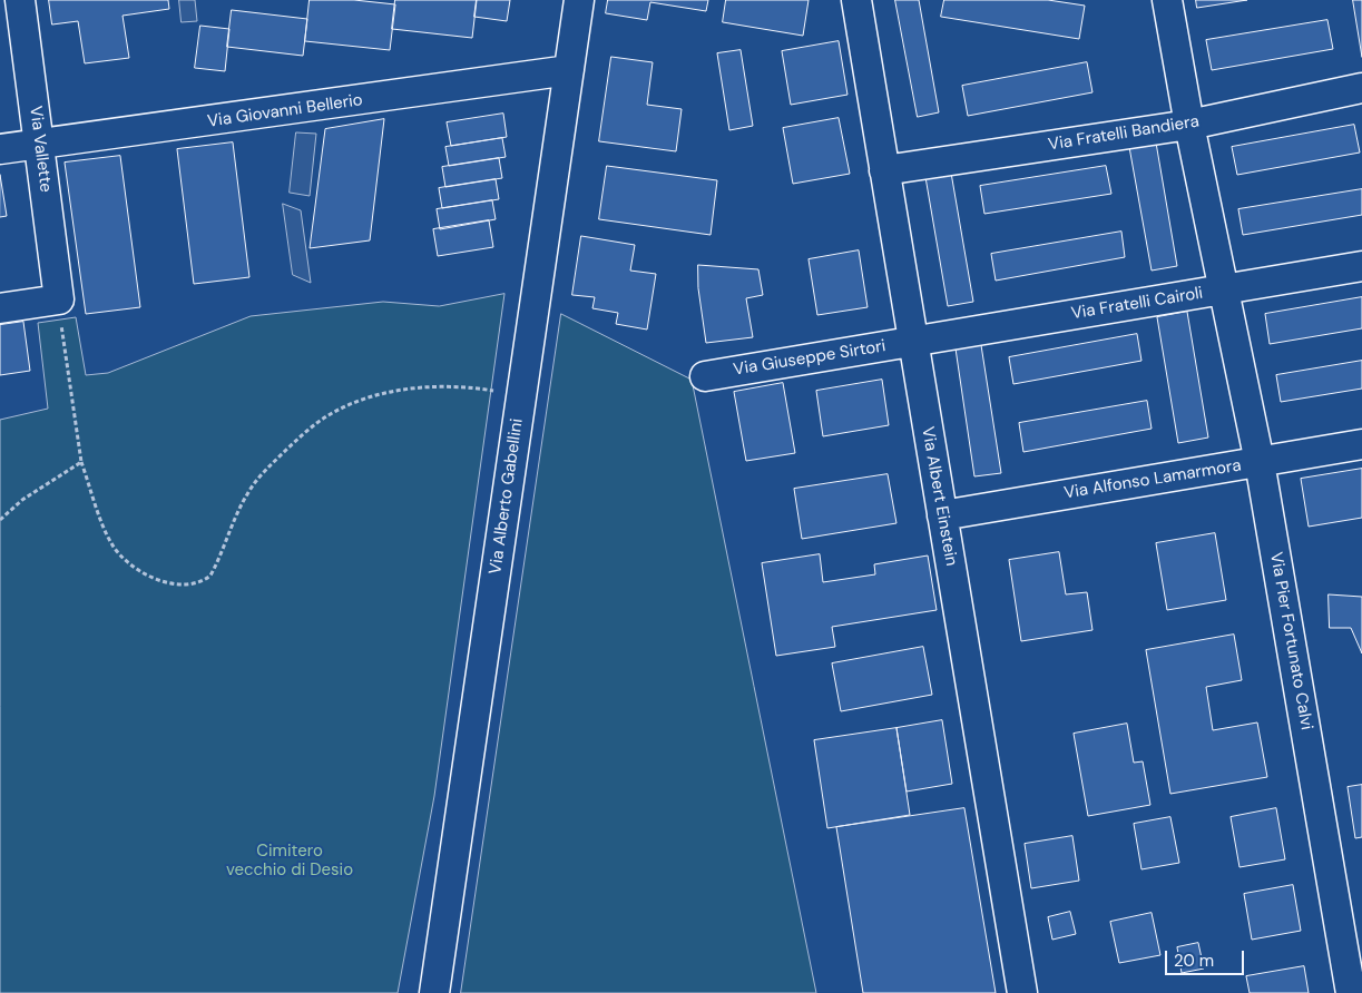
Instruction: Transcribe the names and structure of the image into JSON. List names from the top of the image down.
{
  "streets": {
    "street": [
      "Via Giovanni Bellerio",
      "Via Fratelli Bandiera",
      "Via Vallette",
      "Via Fratelli Cairoli",
      "Via Giuseppe Sirtori",
      "Via Alfonso Lamarmora",
      "Via Alberto Gabellini",
      "Via Albert Einstein",
      "Via Pier Fortunato Calvi"
    ]
  },
  "crossings": [
    ["Via Giovanni Bellerio", "Via Vallette"],
    ["Via Giovanni Bellerio", "Via Alberto Gabellini"],
    ["Via Fratelli Bandiera", "Via Albert Einstein"],
    ["Via Fratelli Bandiera", "Via Pier Fortunato Calvi"],
    ["Via Fratelli Cairoli", "Via Giuseppe Sirtori"],
    ["Via Fratelli Cairoli", "Via Albert Einstein"],
    ["Via Fratelli Cairoli", "Via Pier Fortunato Calvi"],
    ["Via Giuseppe Sirtori", "Via Albert Einstein"],
    ["Via Alfonso Lamarmora", "Via Albert Einstein"],
    ["Via Alfonso Lamarmora", "Via Pier Fortunato Calvi"]
  ],
  "parks": ["Cimitero vecchio di Desio"],
  "scale_bar": "20 m"
}
